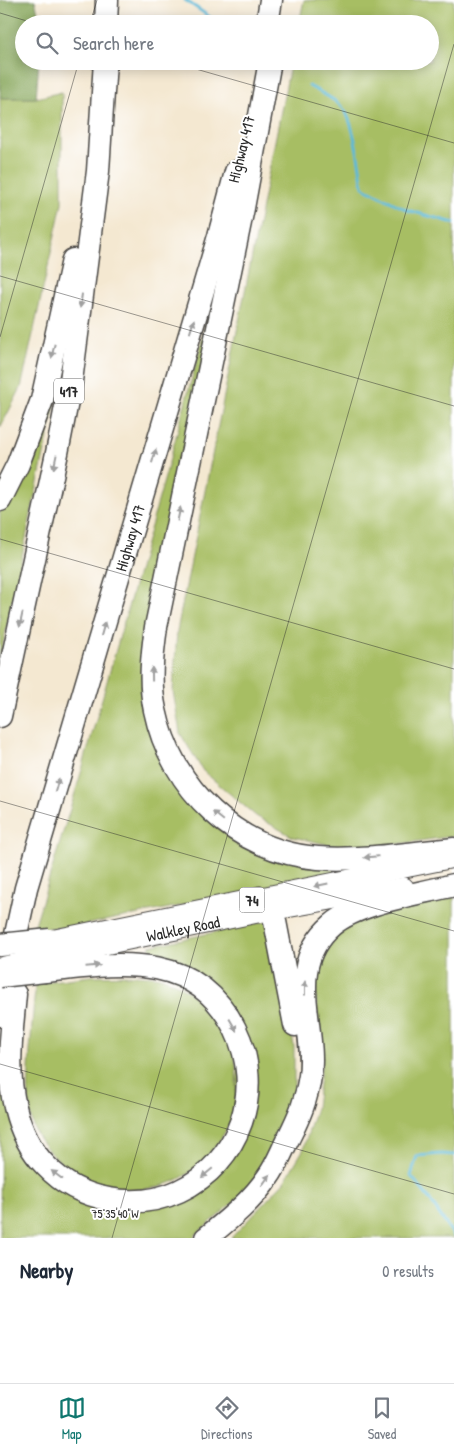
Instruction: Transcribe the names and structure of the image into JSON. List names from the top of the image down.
{
  "streets": {
    "highway": ["Highway 417", "417"],
    "main road": ["74", "Walkley Road"]
  },
  "page": {
    "search": "Search here",
    "heading": ["Nearby", "0 results"],
    "nav": ["Map", "Directions", "Saved"]
  },
  "coordinates": ["75°35'40\"W"]
}
